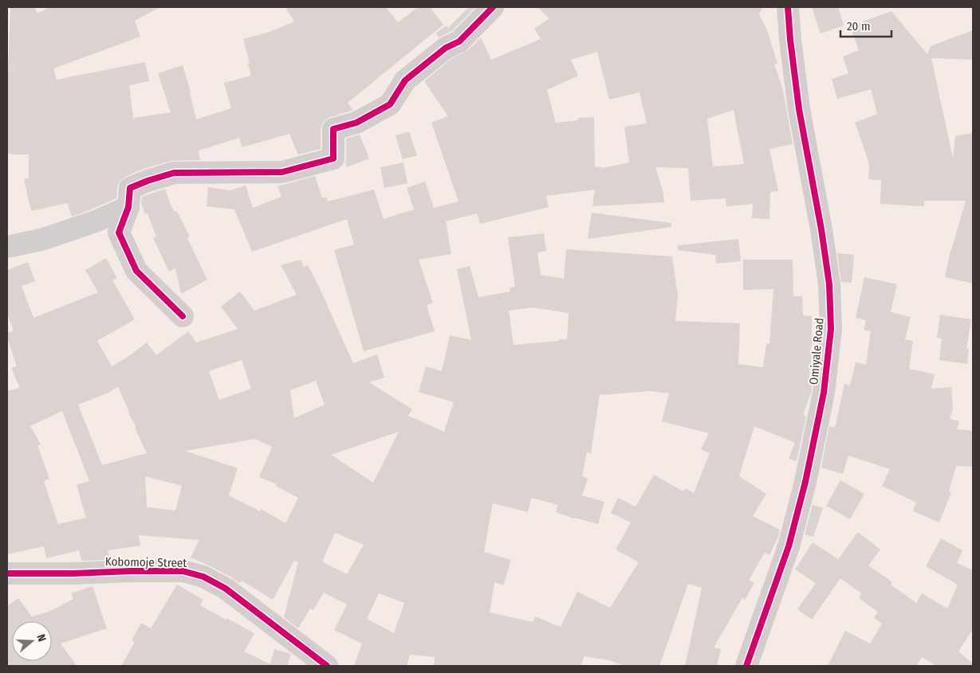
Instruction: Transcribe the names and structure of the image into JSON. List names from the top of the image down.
{
  "streets": {
    "street": ["Omiyale Road", "Kobomoje Street"]
  },
  "scale_bar": "20 m",
  "north": "right"
}
